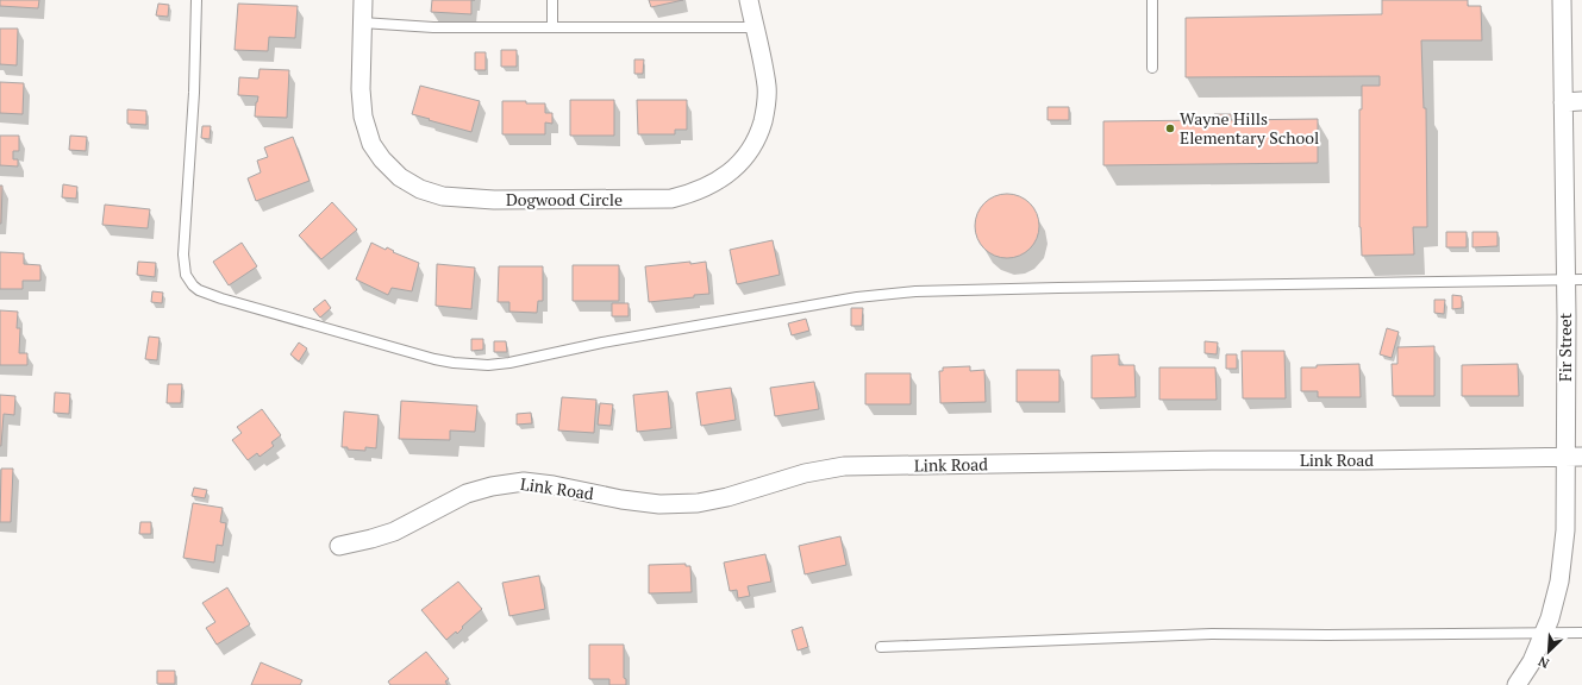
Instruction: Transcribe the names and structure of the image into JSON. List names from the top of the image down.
{
  "streets": {
    "street": ["Dogwood Circle", "Fir Street", "Link Road"]
  },
  "crossings": [
    ["Fir Street", "Link Road"]
  ],
  "places": ["Wayne Hills Elementary School"],
  "north": "bottom left"
}
